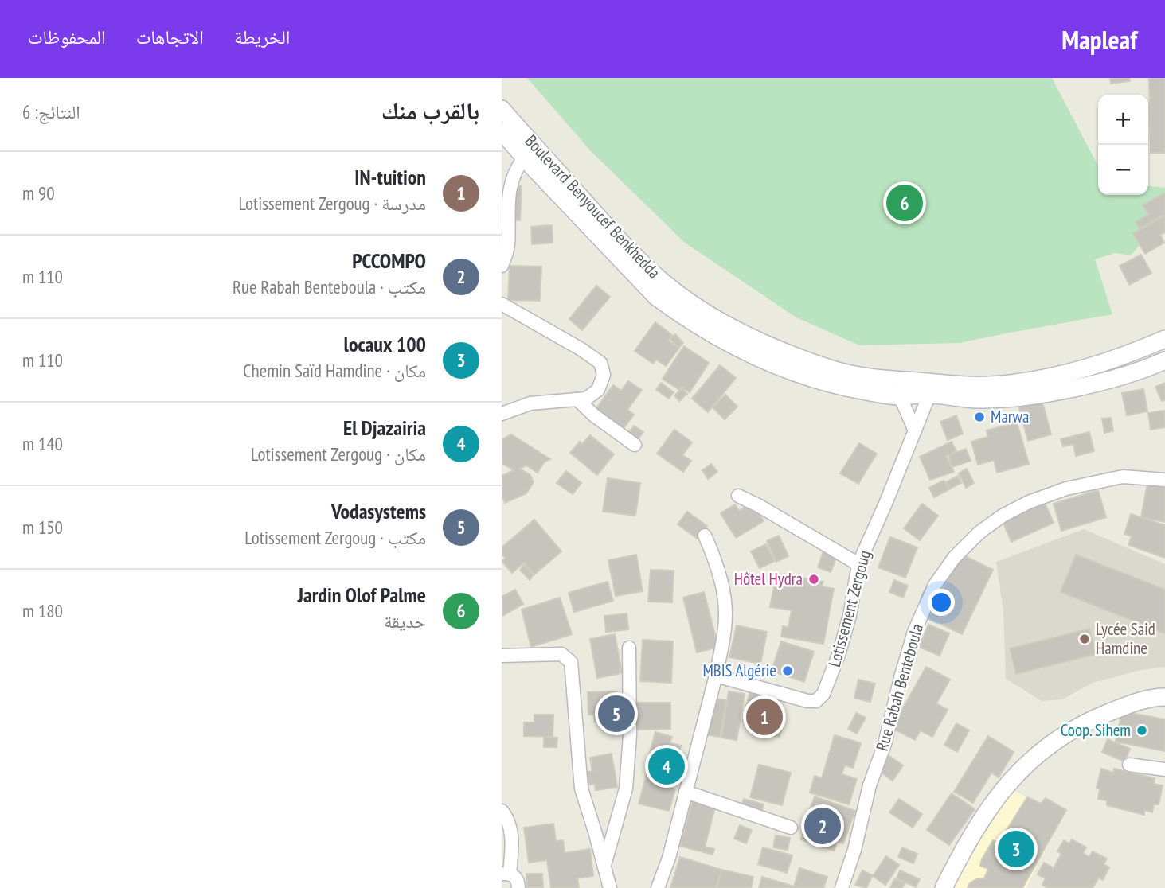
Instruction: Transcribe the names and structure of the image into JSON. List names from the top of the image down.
{
  "streets": {
    "main road": ["Boulevard Benyoucef Benkhedda"],
    "street": ["Lotissement Zergoug", "Rue Rabah Benteboula"]
  },
  "crossings": [
    ["Boulevard Benyoucef Benkhedda", "Lotissement Zergoug"]
  ],
  "places": [
    "Marwa",
    "Hôtel Hydra",
    "Lycée Said Hamdine",
    "MBIS Algérie",
    "Coop. Sihem"
  ],
  "page": {
    "header": "Mapleaf",
    "nav": ["الخريطة", "الاتجاهات", "المحفوظات"],
    "heading": ["بالقرب منك", "النتائج: 6"],
    "map_buttons": ["+", "−"],
    "list": [
      {
        "mark": "1",
        "name": "IN-tuition",
        "note": "مدرسة · Lotissement Zergoug",
        "value": "90 m"
      },
      {
        "mark": "2",
        "name": "PCCOMPO",
        "note": "مكتب · Rue Rabah Benteboula",
        "value": "110 m"
      },
      {
        "mark": "3",
        "name": "100 locaux",
        "note": "مكان · Chemin Saïd Hamdine",
        "value": "110 m"
      },
      {
        "mark": "4",
        "name": "El Djazairia",
        "note": "مكان · Lotissement Zergoug",
        "value": "140 m"
      },
      {
        "mark": "5",
        "name": "Vodasystems",
        "note": "مكتب · Lotissement Zergoug",
        "value": "150 m"
      },
      {
        "mark": "6",
        "name": "Jardin Olof Palme",
        "note": "حديقة",
        "value": "180 m"
      }
    ],
    "pins": [
      "6",
      "5",
      "1",
      "4",
      "2",
      "3"
    ]
  }
}
